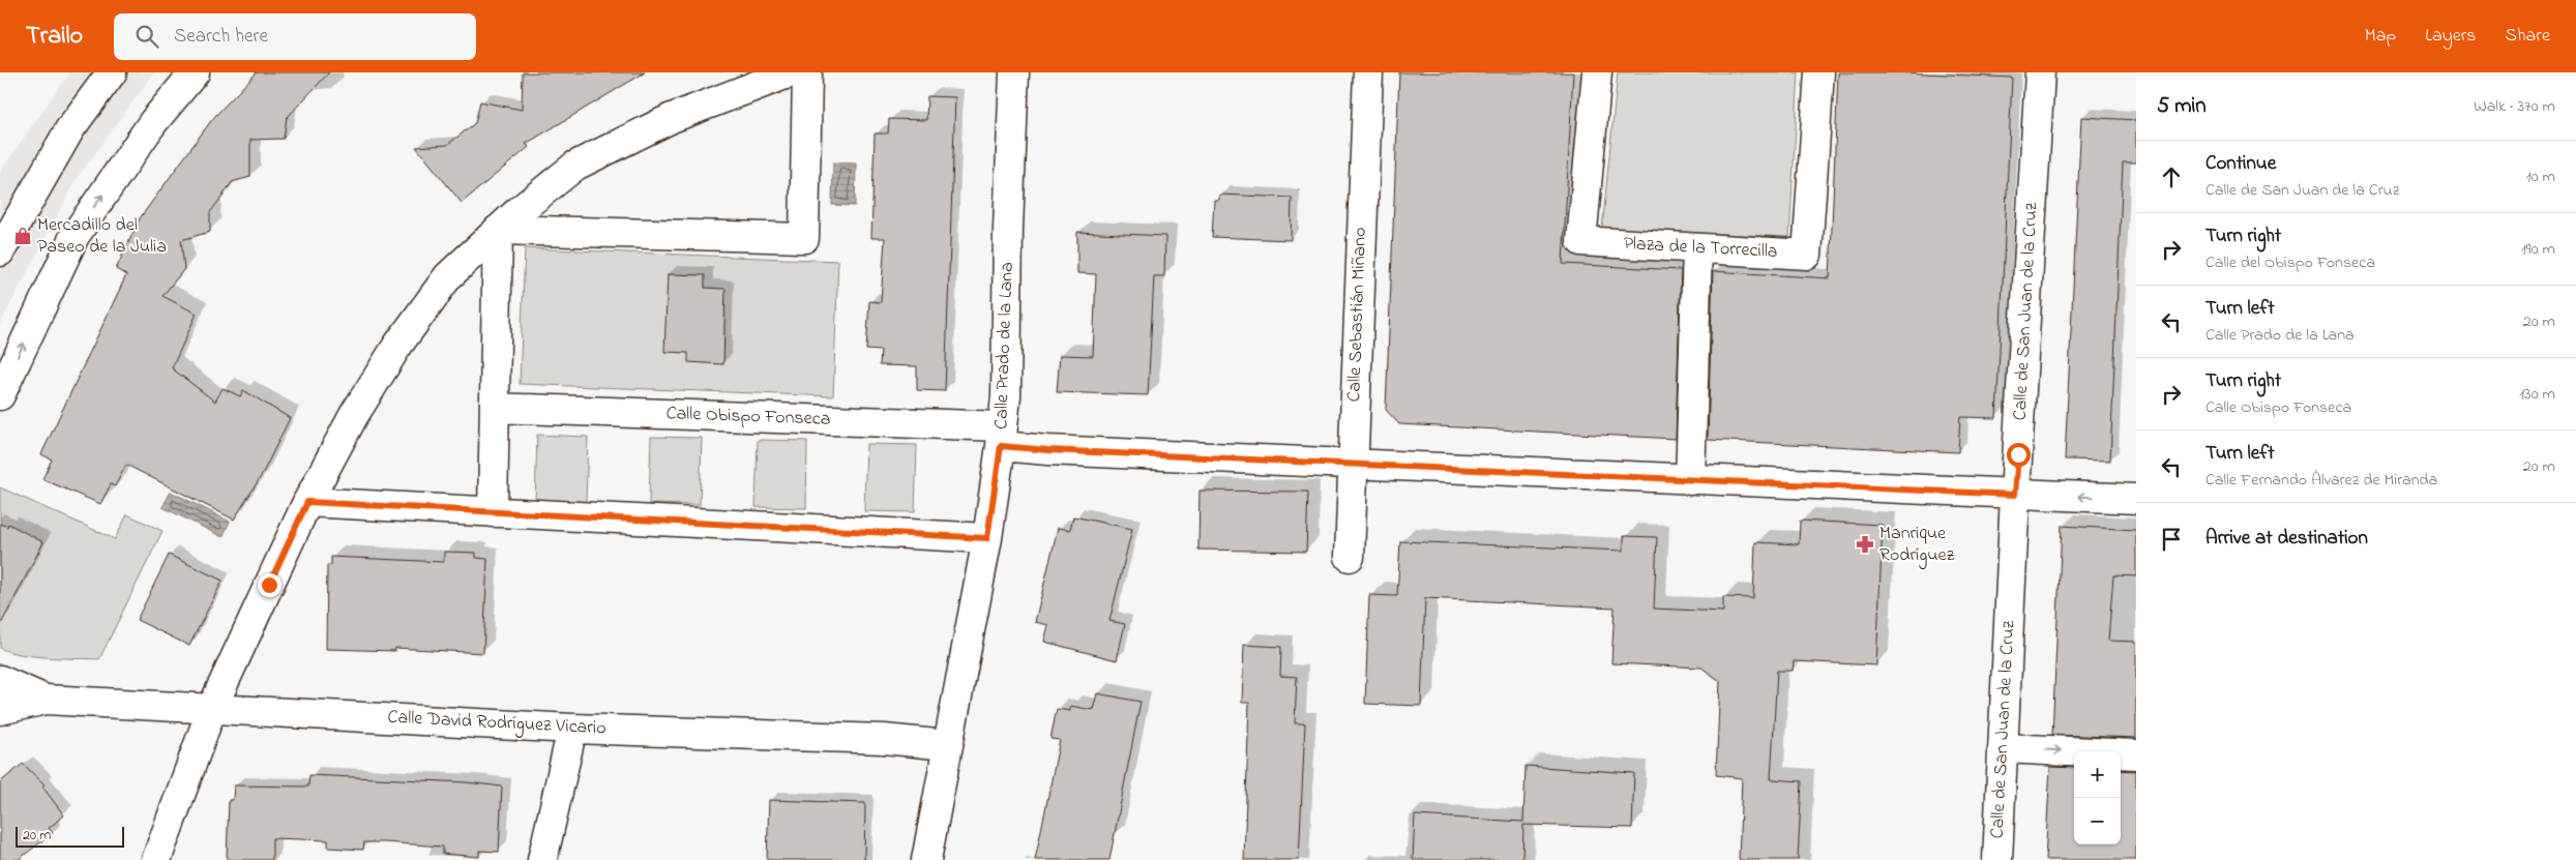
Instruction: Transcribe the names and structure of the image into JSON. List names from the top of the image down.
{
  "streets": {
    "street": [
      "Plaza de la Torrecilla",
      "Calle de San Juan de la Cruz",
      "Calle Sebastián Miñano",
      "Calle Prado de la Lana",
      "Calle Obispo Fonseca",
      "Calle David Rodríguez Vicario"
    ]
  },
  "crossings": [
    ["Calle de San Juan de la Cruz", "Calle Obispo Fonseca"],
    ["Calle Sebastián Miñano", "Calle Obispo Fonseca"],
    ["Calle Prado de la Lana", "Calle Obispo Fonseca"],
    ["Calle Prado de la Lana", "Calle David Rodríguez Vicario"]
  ],
  "places": {
    "shop": ["Mercadillo del Paseo de la Julia"],
    "pharmacy": ["Manrique Rodríguez"]
  },
  "scale_bar": "20 m",
  "page": {
    "header": "Trailo",
    "search": "Search here",
    "nav": ["Map", "Layers", "Share"],
    "heading": ["5 min", "Walk · 370 m"],
    "list": [
      ["Continue", "Calle de San Juan de la Cruz", "10 m"],
      ["Turn right", "Calle del Obispo Fonseca", "190 m"],
      ["Turn left", "Calle Prado de la Lana", "20 m"],
      ["Turn right", "Calle Obispo Fonseca", "130 m"],
      ["Turn left", "Calle Fernando Álvarez de Miranda", "20 m"],
      "Arrive at destination"
    ],
    "map_buttons": ["+", "−"],
    "scale": "20 m"
  }
}
